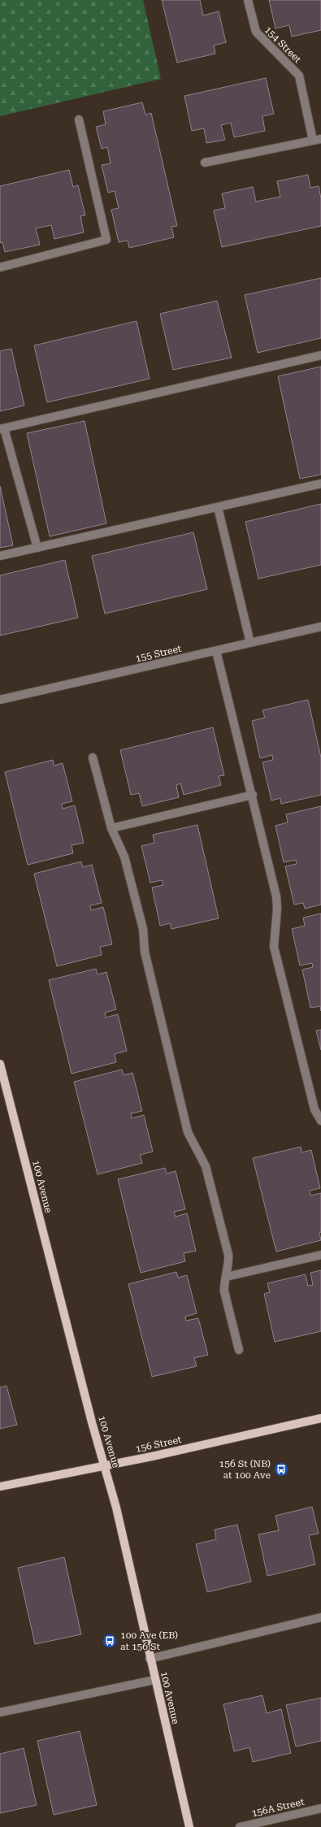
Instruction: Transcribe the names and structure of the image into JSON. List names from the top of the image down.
{
  "streets": {
    "main road": ["100 Avenue", "156 Street"],
    "street": ["154 Street", "155 Street", "156A Street"]
  },
  "crossings": [
    ["100 Avenue", "156 Street"]
  ],
  "places": {
    "bus stop": ["156 St (NB) at 100 Ave", "100 Ave (EB) at 156 St"]
  }
}
